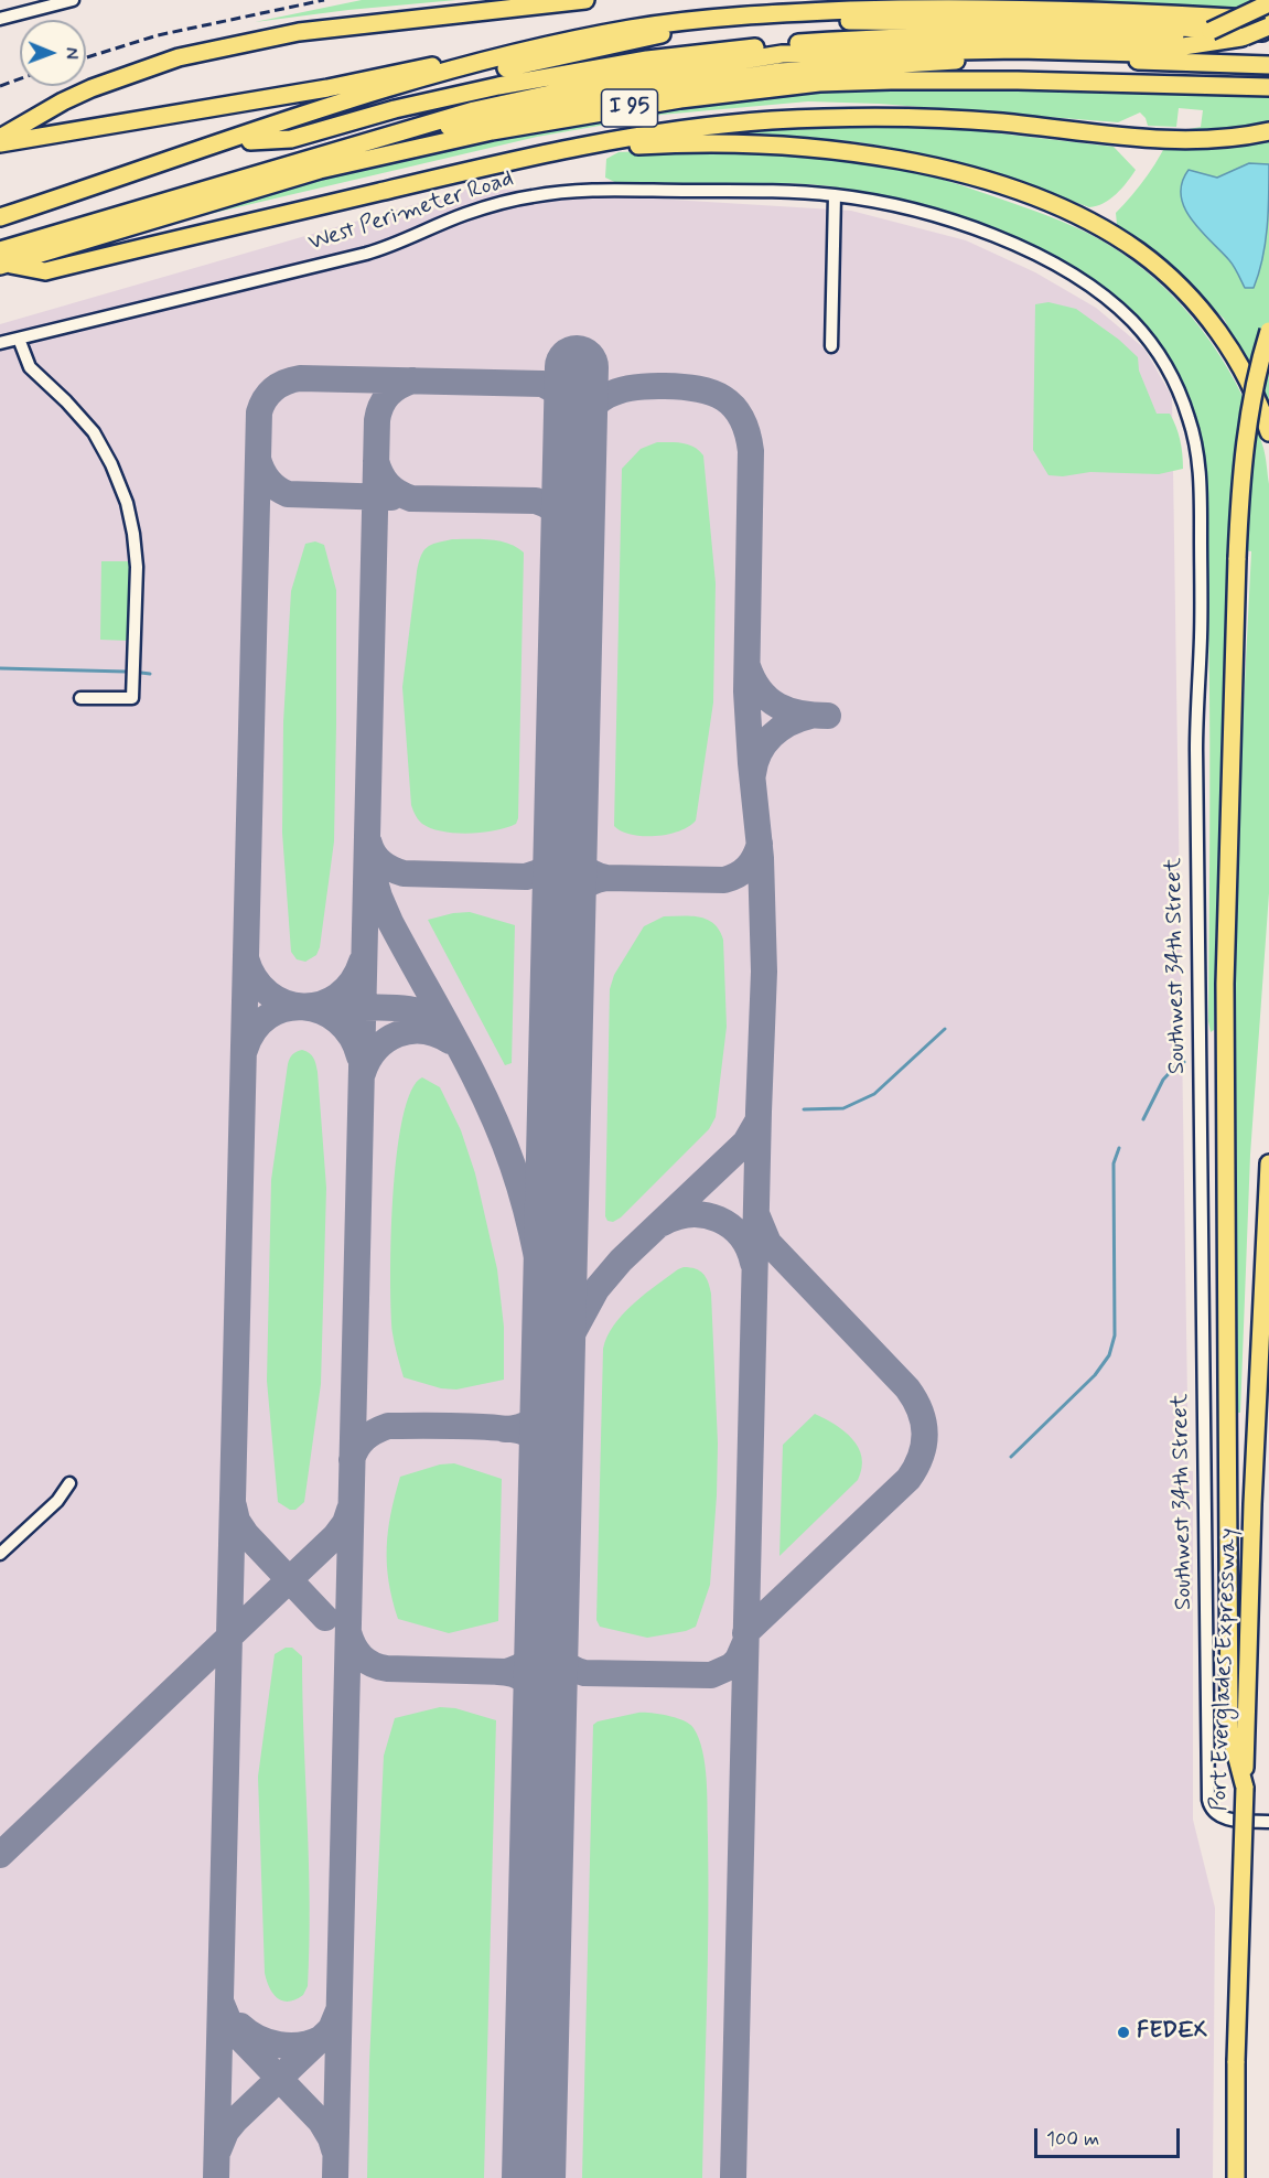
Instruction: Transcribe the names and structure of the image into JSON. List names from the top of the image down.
{
  "streets": {
    "highway": ["I 95", "Port Everglades Expressway"],
    "street": ["West Perimeter Road", "Southwest 34th Street"]
  },
  "crossings": [
    ["West Perimeter Road", "Southwest 34th Street"]
  ],
  "places": ["FEDEX"],
  "scale_bar": "100 m",
  "north": "right"
}
